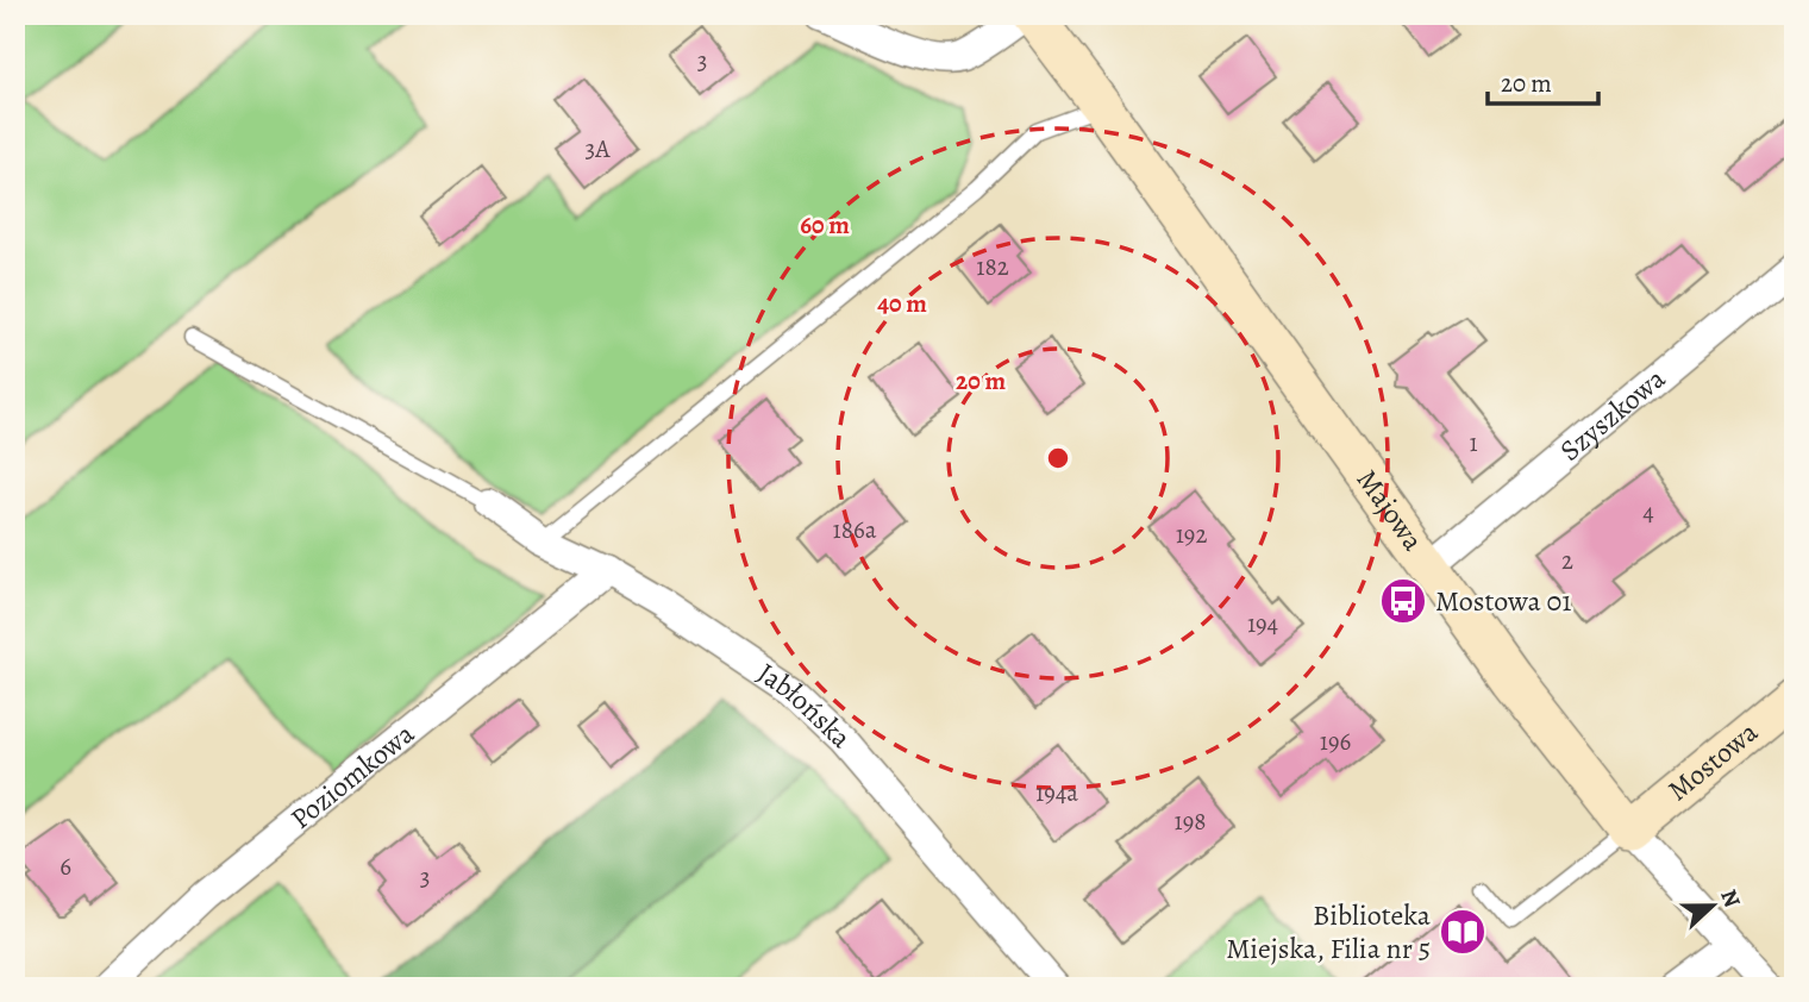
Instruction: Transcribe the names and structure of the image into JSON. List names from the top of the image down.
{
  "streets": {
    "street": [
      "Szyszkowa",
      "Majowa",
      "Jabłońska",
      "Mostowa",
      "Poziomkowa"
    ]
  },
  "crossings": [
    ["Szyszkowa", "Majowa"],
    ["Majowa", "Mostowa"],
    ["Jabłońska", "Poziomkowa"]
  ],
  "places": {
    "bus stop": ["Mostowa 01"],
    "library": ["Biblioteka Miejska, Filia nr 5"]
  },
  "house_numbers": [
    "3",
    "3A",
    "182",
    "1",
    "4",
    "186a",
    "192",
    "2",
    "194",
    "196",
    "194a",
    "198",
    "6",
    "3"
  ],
  "scale_bar": "20 m",
  "north": "right",
  "rings": ["60 m", "40 m", "20 m"]
}
